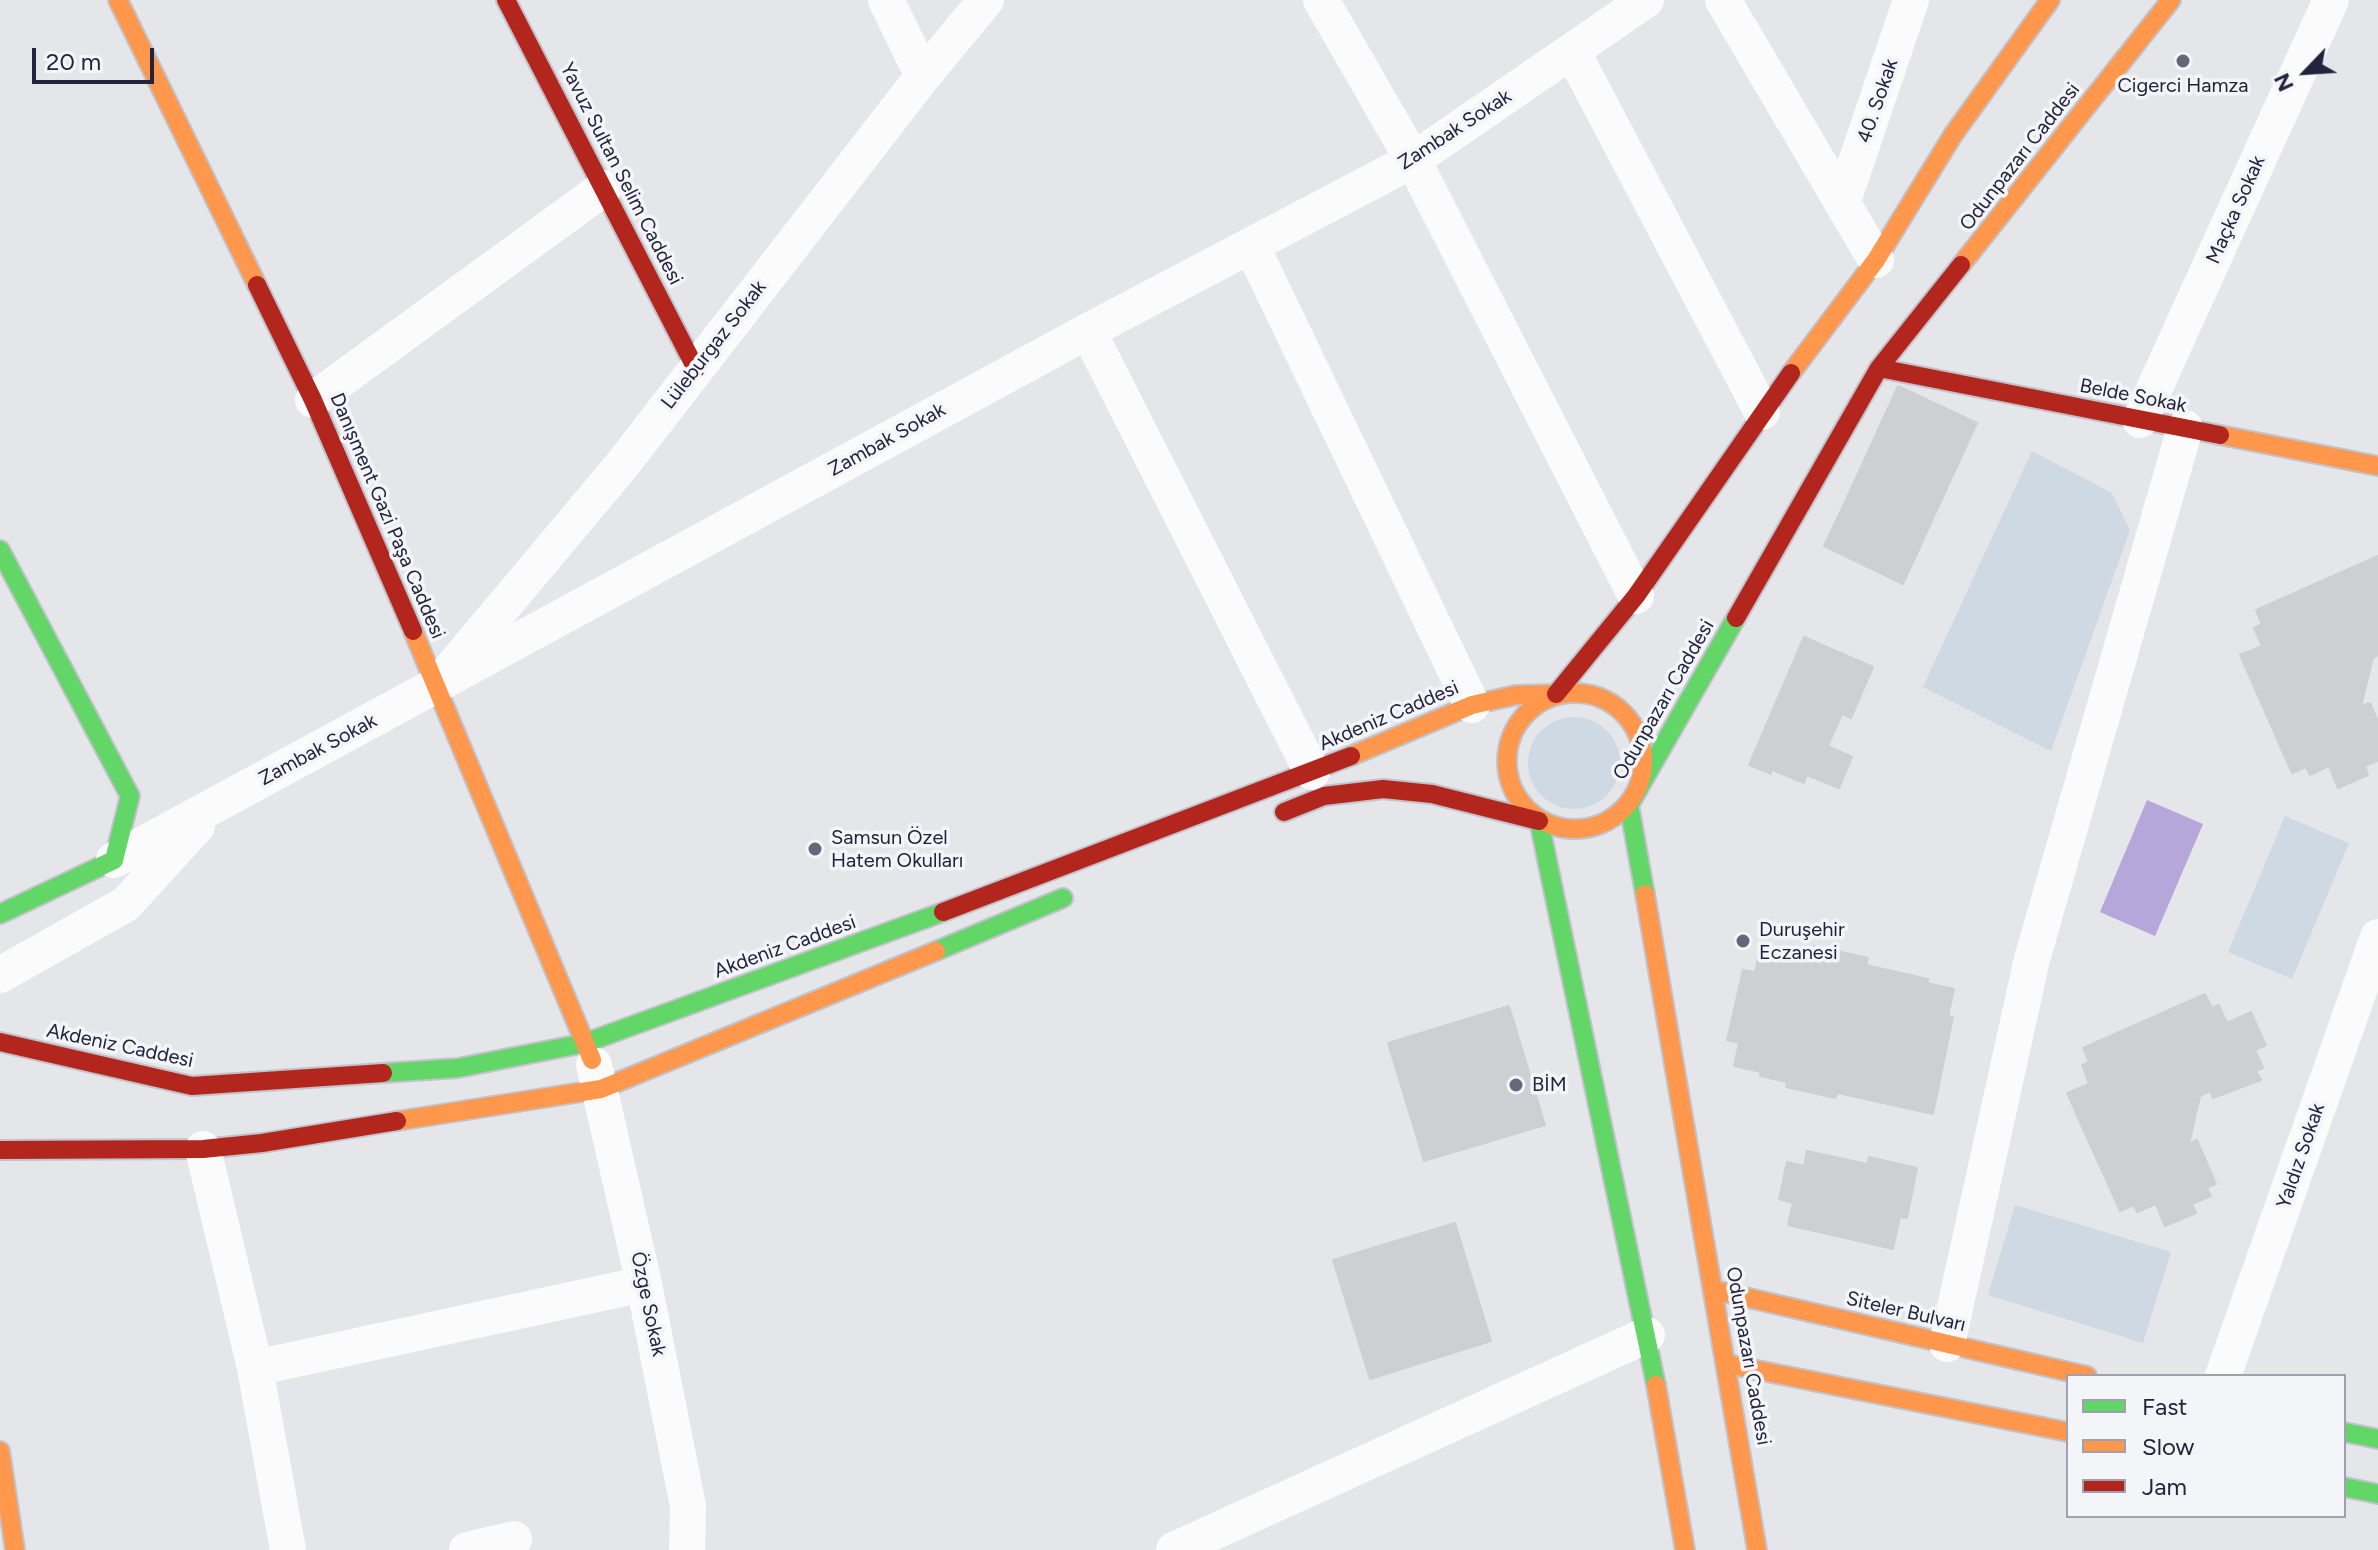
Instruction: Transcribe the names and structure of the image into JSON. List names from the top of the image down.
{
  "streets": {
    "main road": [
      "Odunpazarı Caddesi",
      "Yavuz Sultan Selim Caddesi",
      "Belde Sokak",
      "Danışment Gazi Paşa Caddesi",
      "Akdeniz Caddesi",
      "Siteler Bulvarı"
    ],
    "street": [
      "40. Sokak",
      "Zambak Sokak",
      "Maçka Sokak",
      "Lüleburgaz Sokak",
      "Yaldız Sokak",
      "Özge Sokak"
    ]
  },
  "crossings": [
    ["Zambak Sokak", "Lüleburgaz Sokak"],
    ["Zambak Sokak", "Danışment Gazi Paşa Caddesi"],
    ["Odunpazarı Caddesi", "Belde Sokak"],
    ["Odunpazarı Caddesi", "Akdeniz Caddesi"],
    ["Odunpazarı Caddesi", "Siteler Bulvarı"],
    ["Yavuz Sultan Selim Caddesi", "Lüleburgaz Sokak"],
    ["Maçka Sokak", "Belde Sokak"],
    ["Lüleburgaz Sokak", "Danışment Gazi Paşa Caddesi"],
    ["Danışment Gazi Paşa Caddesi", "Akdeniz Caddesi"],
    ["Danışment Gazi Paşa Caddesi", "Özge Sokak"],
    ["Akdeniz Caddesi", "Özge Sokak"]
  ],
  "places": [
    "Cigerci Hamza",
    "Samsun Özel Hatem Okulları",
    "Duruşehir Eczanesi",
    "BİM"
  ],
  "legend": ["Fast", "Slow", "Jam"],
  "scale_bar": "20 m",
  "north": "bottom left"
}
